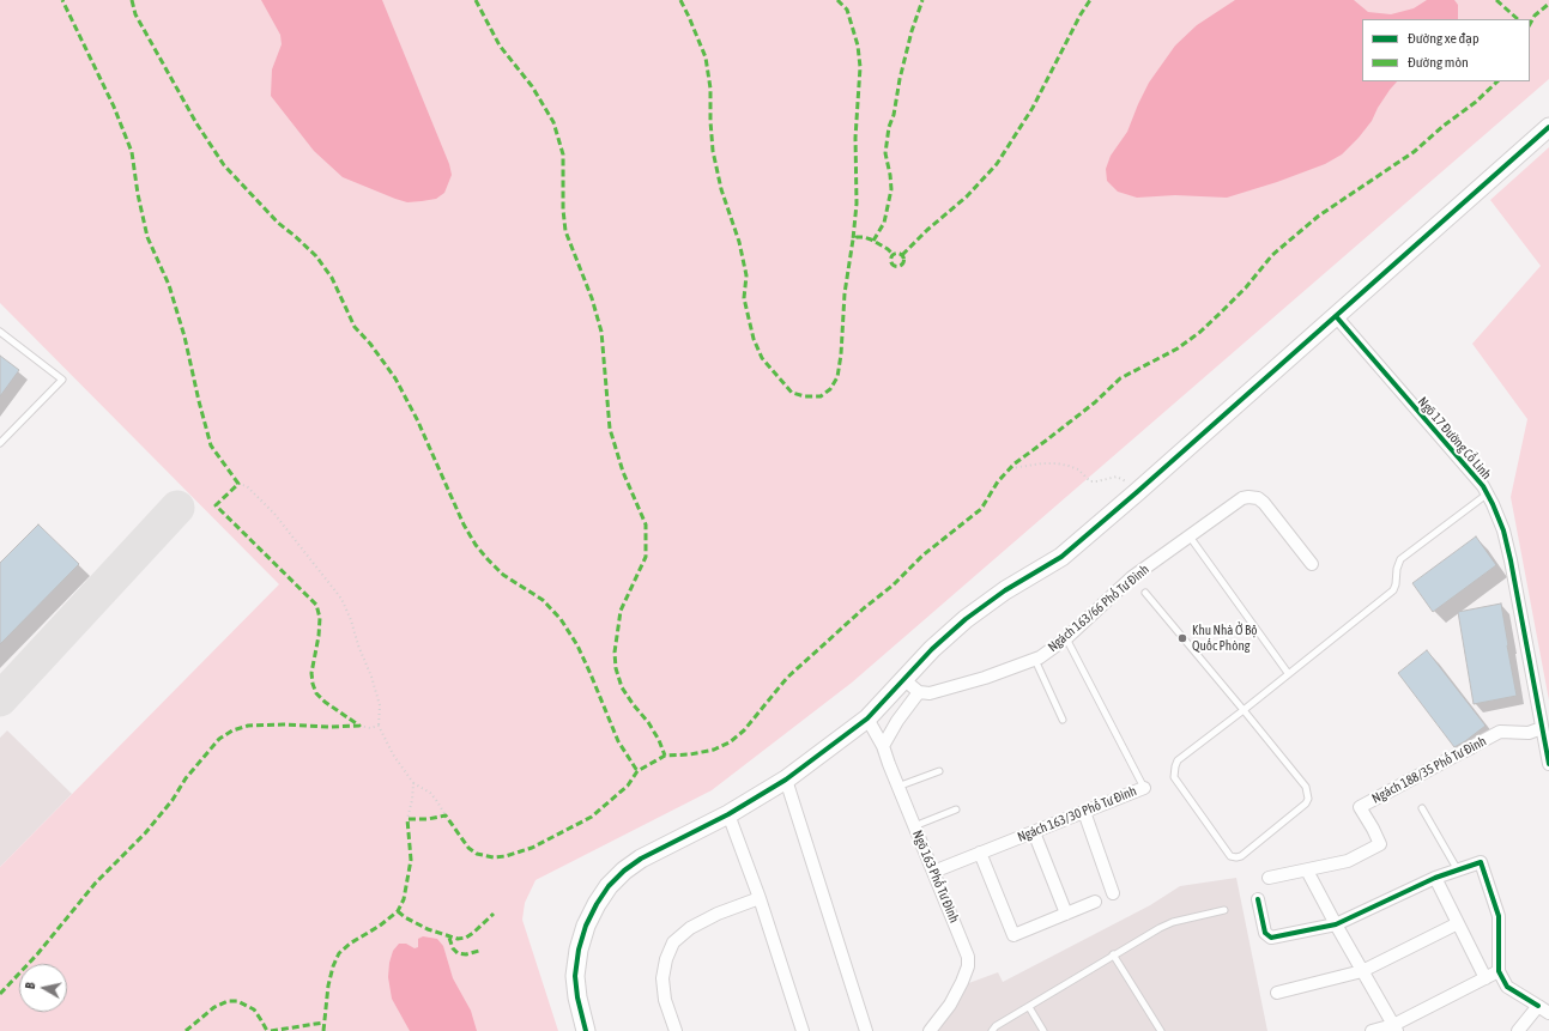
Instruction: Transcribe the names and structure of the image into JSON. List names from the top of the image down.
{
  "streets": {
    "street": [
      "Ngõ 17 Đường Cổ Linh",
      "Ngách 163/66 Phố Tư Đình",
      "Ngách 188/35 Phố Tư Đình",
      "Ngách 163/30 Phố Tư Đình",
      "Ngõ 163 Phố Tư Đình"
    ]
  },
  "crossings": [
    ["Ngõ 17 Đường Cổ Linh", "Ngách 188/35 Phố Tư Đình"],
    ["Ngách 163/66 Phố Tư Đình", "Ngách 163/30 Phố Tư Đình"],
    ["Ngách 163/30 Phố Tư Đình", "Ngõ 163 Phố Tư Đình"]
  ],
  "places": ["Khu Nhà Ở Bộ Quốc Phòng"],
  "legend": ["Đường xe đạp", "Đường mòn"],
  "north": "left"
}
